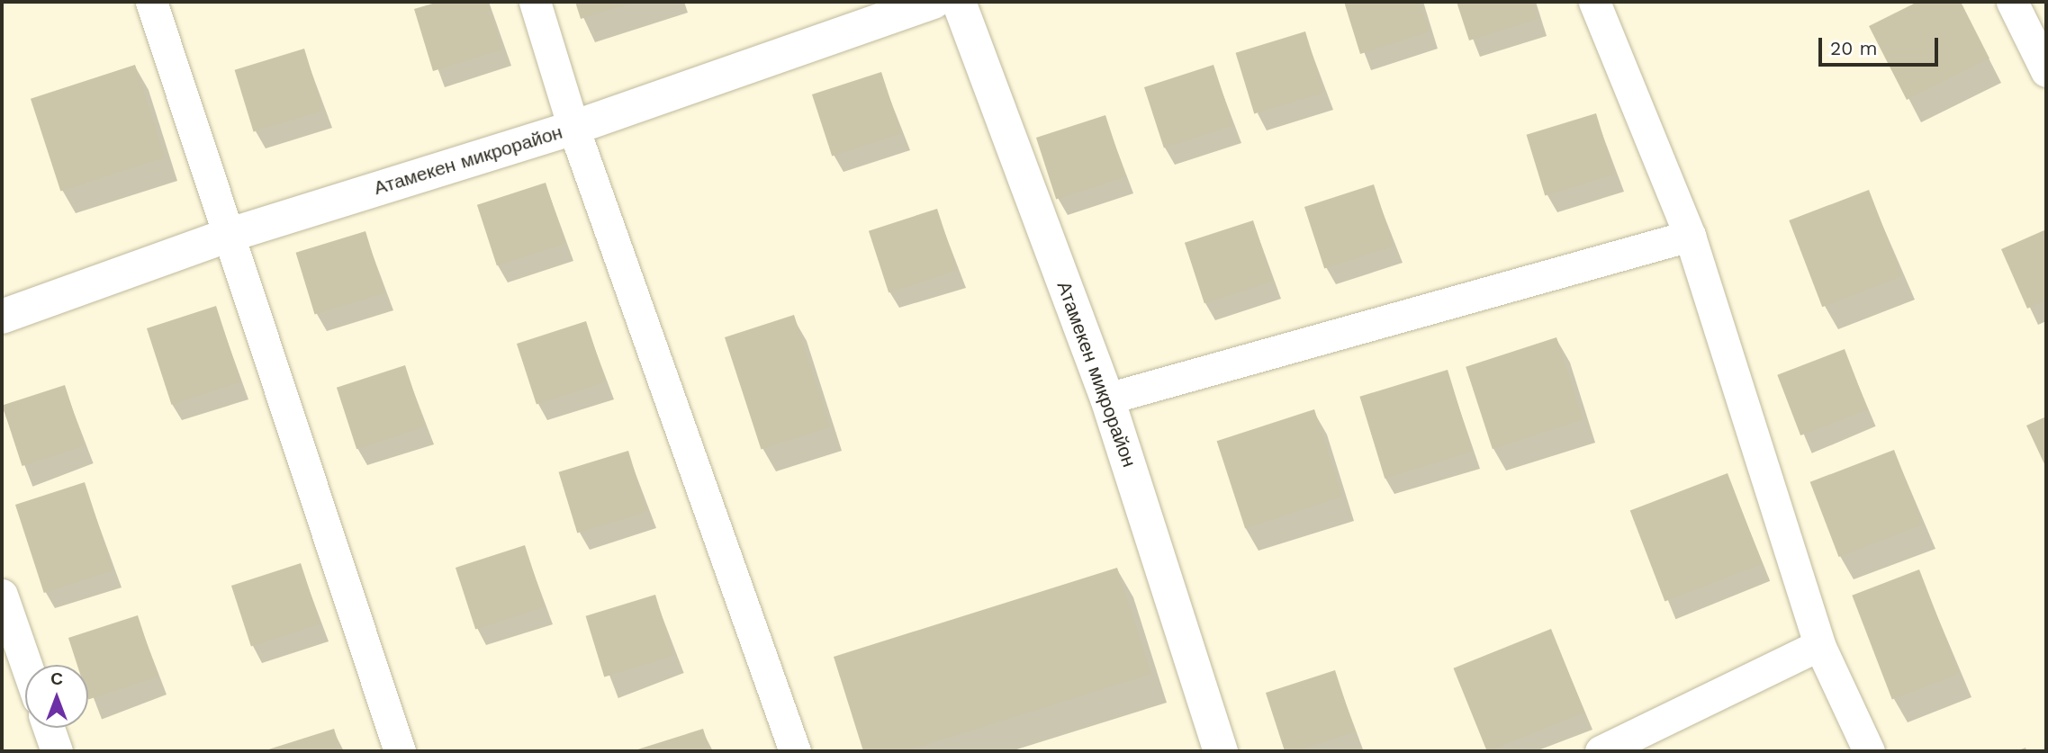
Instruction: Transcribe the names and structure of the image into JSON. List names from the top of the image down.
{
  "streets": {
    "street": ["Атамекен микрорайон"]
  },
  "scale_bar": "20 m",
  "north": "top"
}
